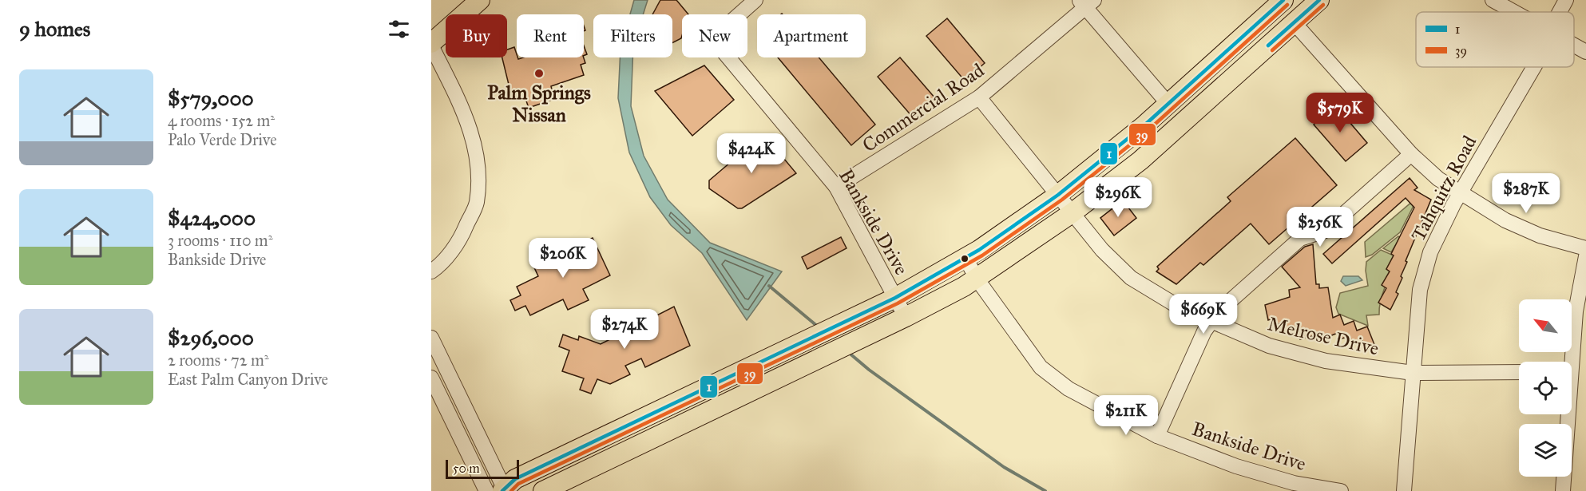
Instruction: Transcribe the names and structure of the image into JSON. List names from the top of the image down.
{
  "streets": {
    "street": [
      "Commercial Road",
      "Tahquitz Road",
      "Bankside Drive",
      "Melrose Drive"
    ]
  },
  "crossings": [
    ["Commercial Road", "Bankside Drive"],
    ["Commercial Road", "Melrose Drive"],
    ["Tahquitz Road", "Melrose Drive"]
  ],
  "places": ["Palm Springs Nissan"],
  "lines": ["transit line 1", "transit line 39"],
  "legend": ["1", "39"],
  "scale_bar": "50 m",
  "north": "top left",
  "page": {
    "heading": "9 homes",
    "chip": [
      "Buy",
      "Rent",
      "Filters",
      "New",
      "Apartment"
    ],
    "list": [
      {
        "name": "$579,000",
        "note": "4 rooms · 152 m² · Palo Verde Drive"
      },
      {
        "name": "$424,000",
        "note": "3 rooms · 110 m² · Bankside Drive"
      },
      {
        "name": "$296,000",
        "note": "2 rooms · 72 m² · East Palm Canyon Drive"
      }
    ],
    "price": [
      "$579K",
      "$424K",
      "$287K",
      "$296K",
      "$256K",
      "$206K",
      "$669K",
      "$274K",
      "$211K"
    ],
    "scale": "50 m"
  }
}
